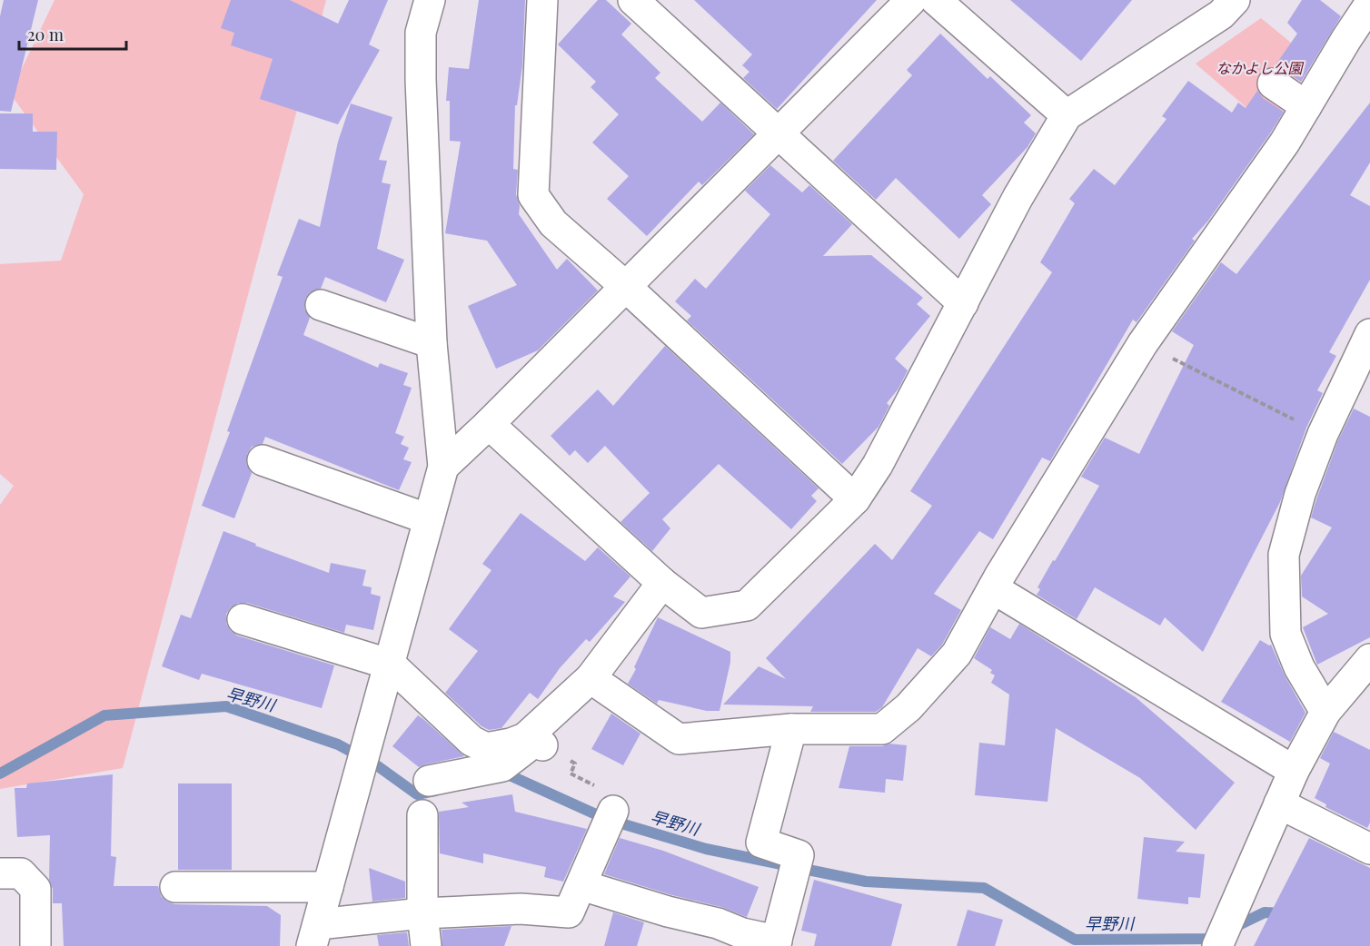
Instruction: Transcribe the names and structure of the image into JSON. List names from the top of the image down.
{
  "water": ["早野川"],
  "parks": ["なかよし公園"],
  "scale_bar": "20 m"
}
